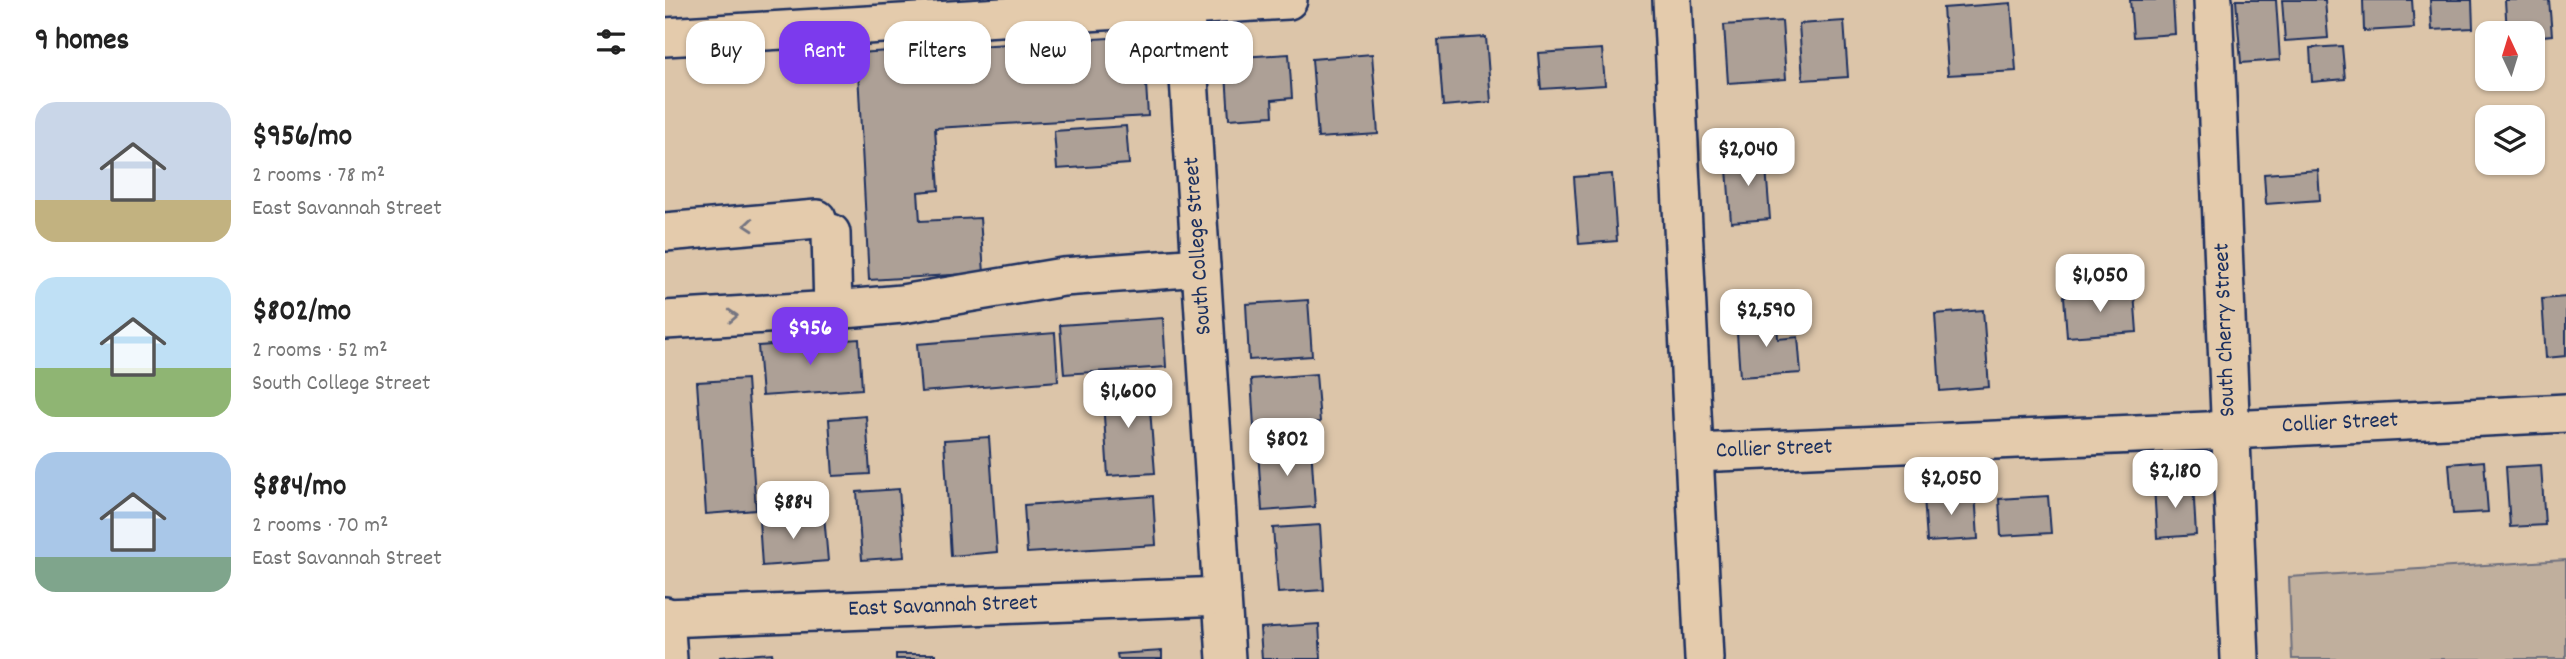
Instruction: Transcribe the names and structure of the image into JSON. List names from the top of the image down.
{
  "streets": {
    "street": [
      "South College Street",
      "South Cherry Street",
      "Collier Street",
      "East Savannah Street"
    ]
  },
  "crossings": [
    ["South College Street", "East Savannah Street"],
    ["South Cherry Street", "Collier Street"]
  ],
  "north": "top",
  "page": {
    "heading": "9 homes",
    "chip": [
      "Buy",
      "Rent",
      "Filters",
      "New",
      "Apartment"
    ],
    "list": [
      {
        "name": "$956/mo",
        "note": "2 rooms · 78 m² · East Savannah Street"
      },
      {
        "name": "$802/mo",
        "note": "2 rooms · 52 m² · South College Street"
      },
      {
        "name": "$884/mo",
        "note": "2 rooms · 70 m² · East Savannah Street"
      }
    ],
    "price": [
      "$2,040",
      "$1,050",
      "$2,590",
      "$956",
      "$1,600",
      "$802",
      "$2,180",
      "$2,050",
      "$884"
    ]
  }
}
